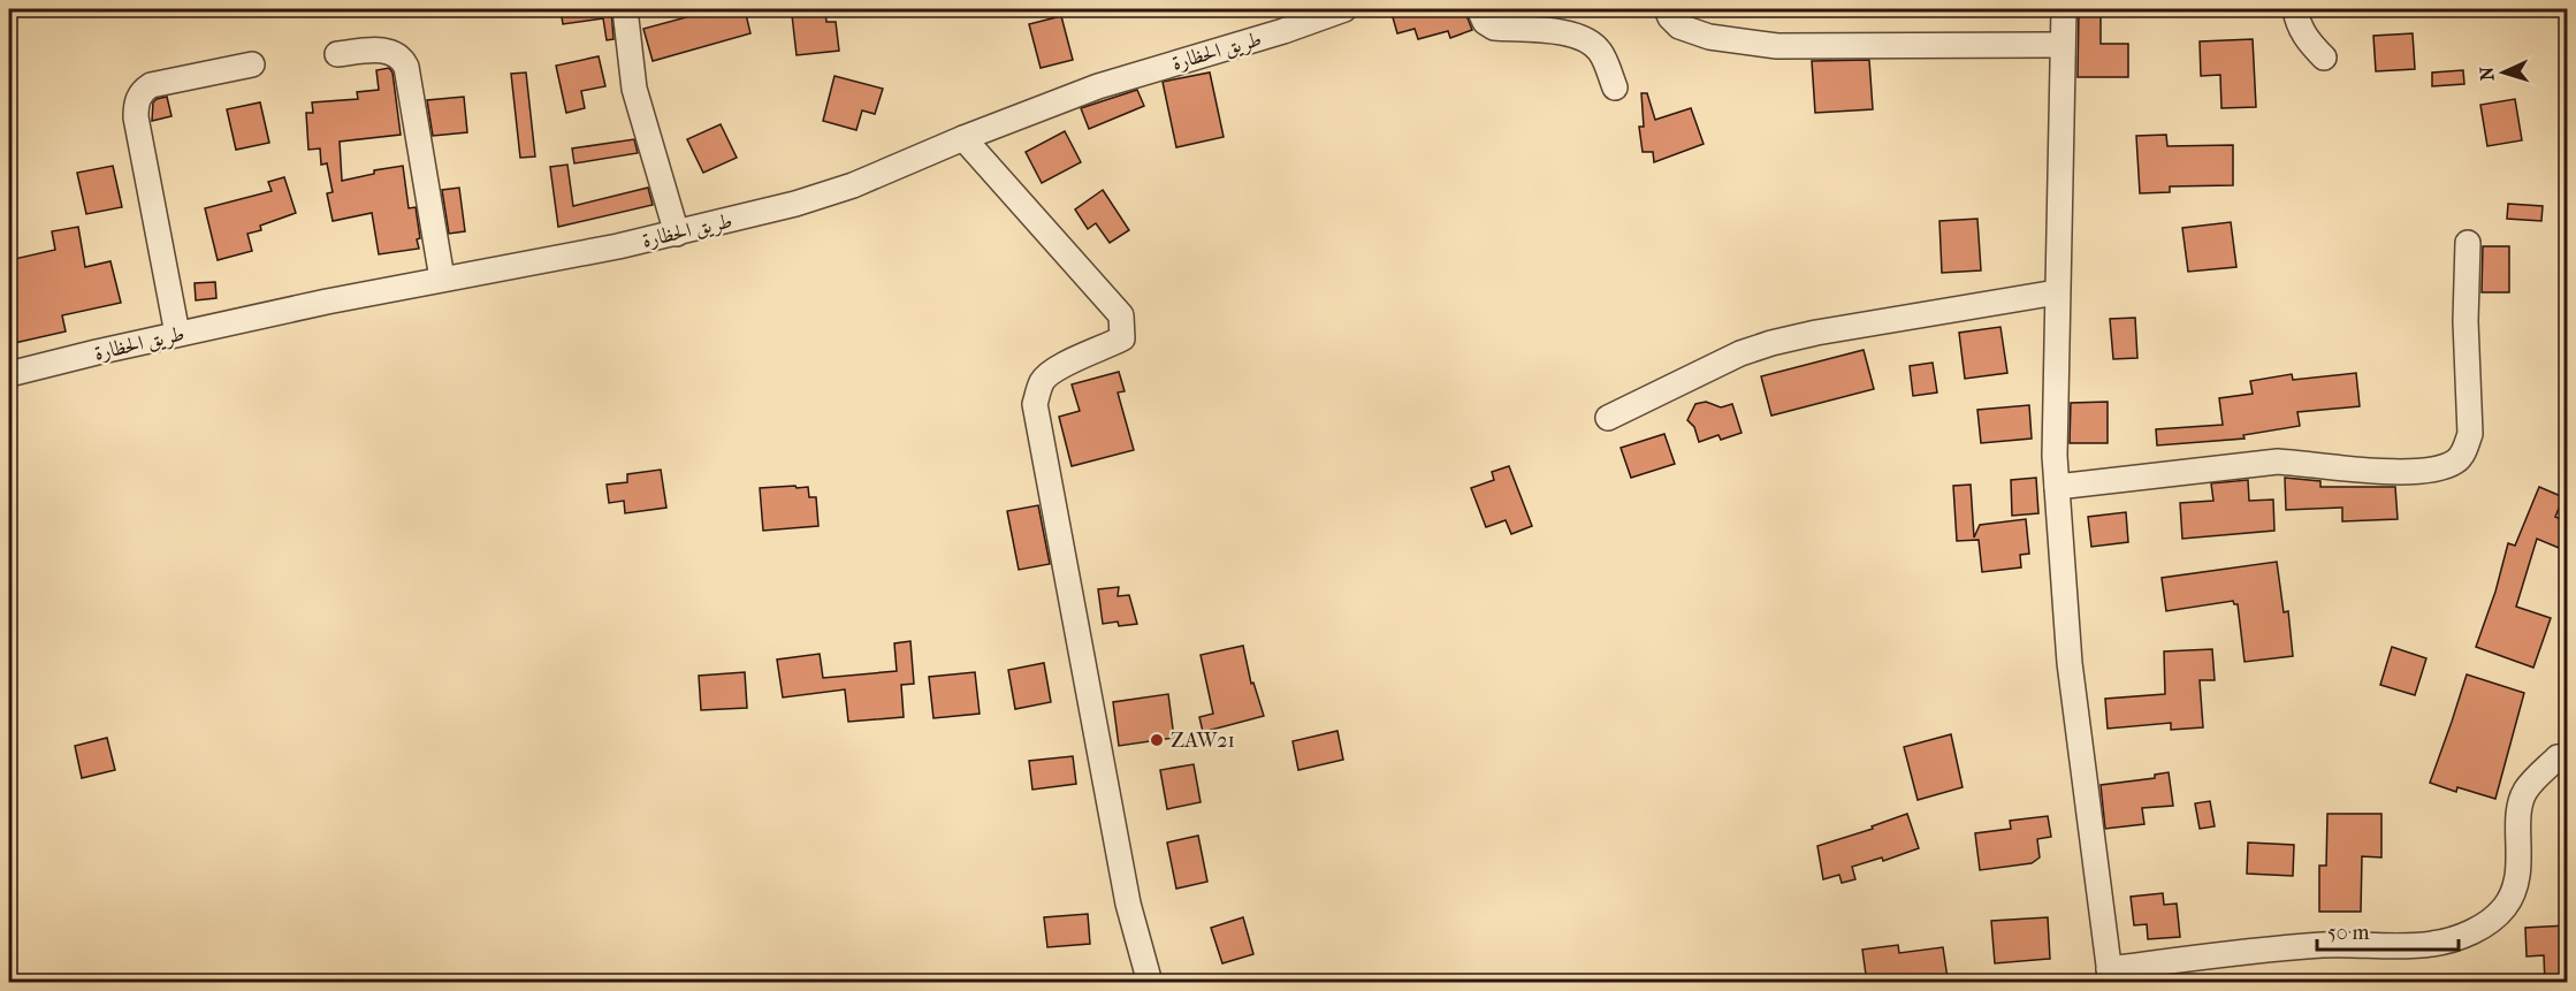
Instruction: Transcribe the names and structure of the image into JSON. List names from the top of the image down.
{
  "streets": {
    "street": ["طريق الحظارة"]
  },
  "places": ["ZAW21"],
  "scale_bar": "50 m",
  "north": "left"
}
